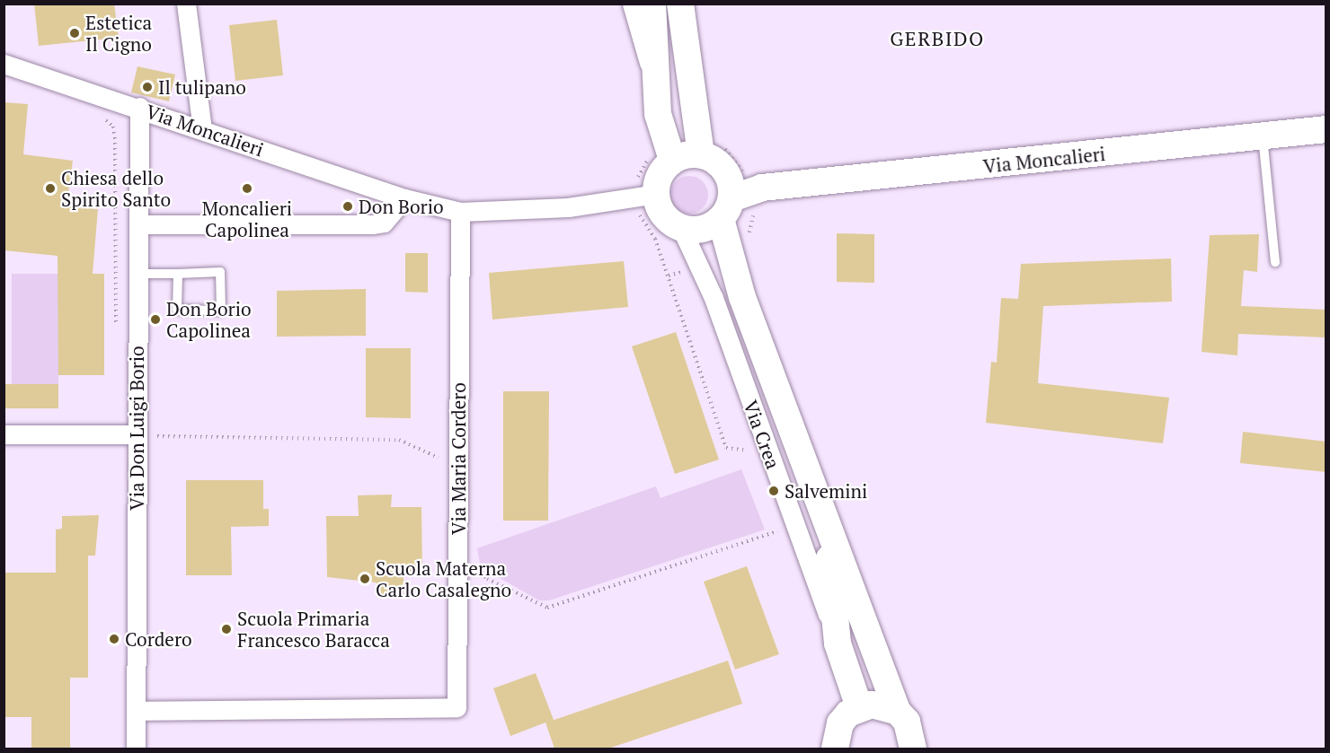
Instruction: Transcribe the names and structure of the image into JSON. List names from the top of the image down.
{
  "streets": {
    "street": [
      "Via Moncalieri",
      "Via Don Luigi Borio",
      "Via Crea",
      "Via Maria Cordero"
    ]
  },
  "crossings": [
    ["Via Moncalieri", "Via Don Luigi Borio"],
    ["Via Moncalieri", "Via Crea"],
    ["Via Moncalieri", "Via Maria Cordero"],
    ["Via Don Luigi Borio", "Via Maria Cordero"]
  ],
  "districts": ["GERBIDO"],
  "places": [
    "Estetica Il Cigno",
    "Il tulipano",
    "Chiesa dello Spirito Santo",
    "Moncalieri Capolinea",
    "Don Borio",
    "Don Borio Capolinea",
    "Salvemini",
    "Scuola Materna Carlo Casalegno",
    "Scuola Primaria Francesco Baracca",
    "Cordero"
  ]
}
